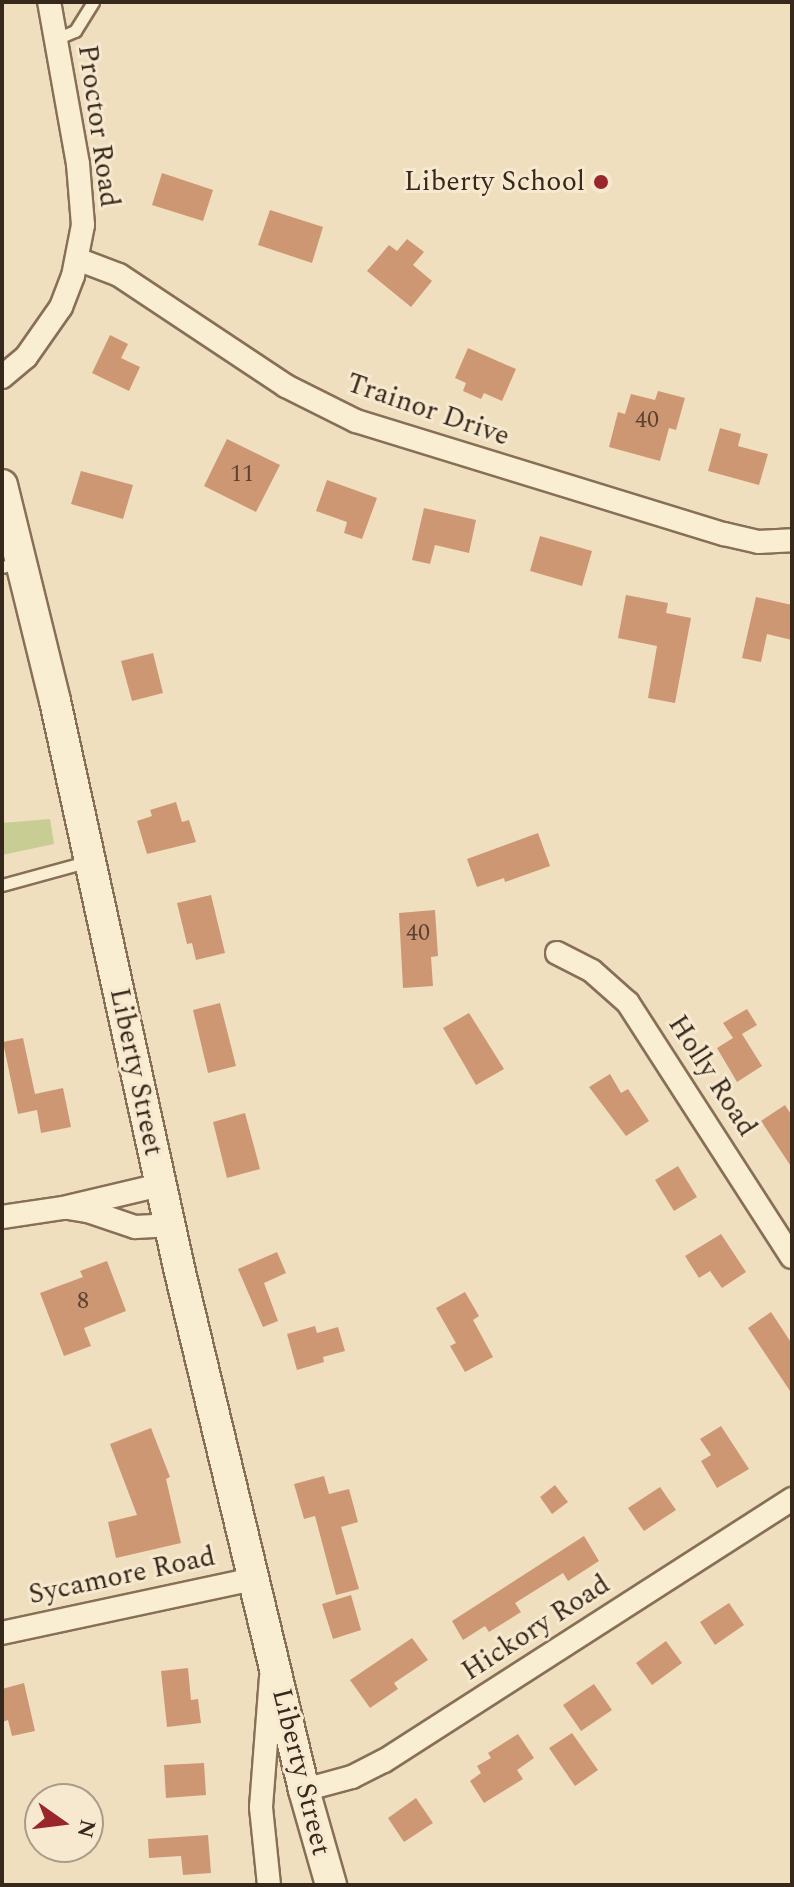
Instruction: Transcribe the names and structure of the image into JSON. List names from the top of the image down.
{
  "streets": {
    "main road": ["Liberty Street"],
    "street": [
      "Proctor Road",
      "Trainor Drive",
      "Holly Road",
      "Sycamore Road",
      "Hickory Road"
    ]
  },
  "crossings": [
    ["Proctor Road", "Trainor Drive"],
    ["Liberty Street", "Sycamore Road"],
    ["Liberty Street", "Hickory Road"]
  ],
  "places": ["Liberty School"],
  "house_numbers": [
    "40",
    "11",
    "40",
    "8"
  ],
  "north": "right"
}
